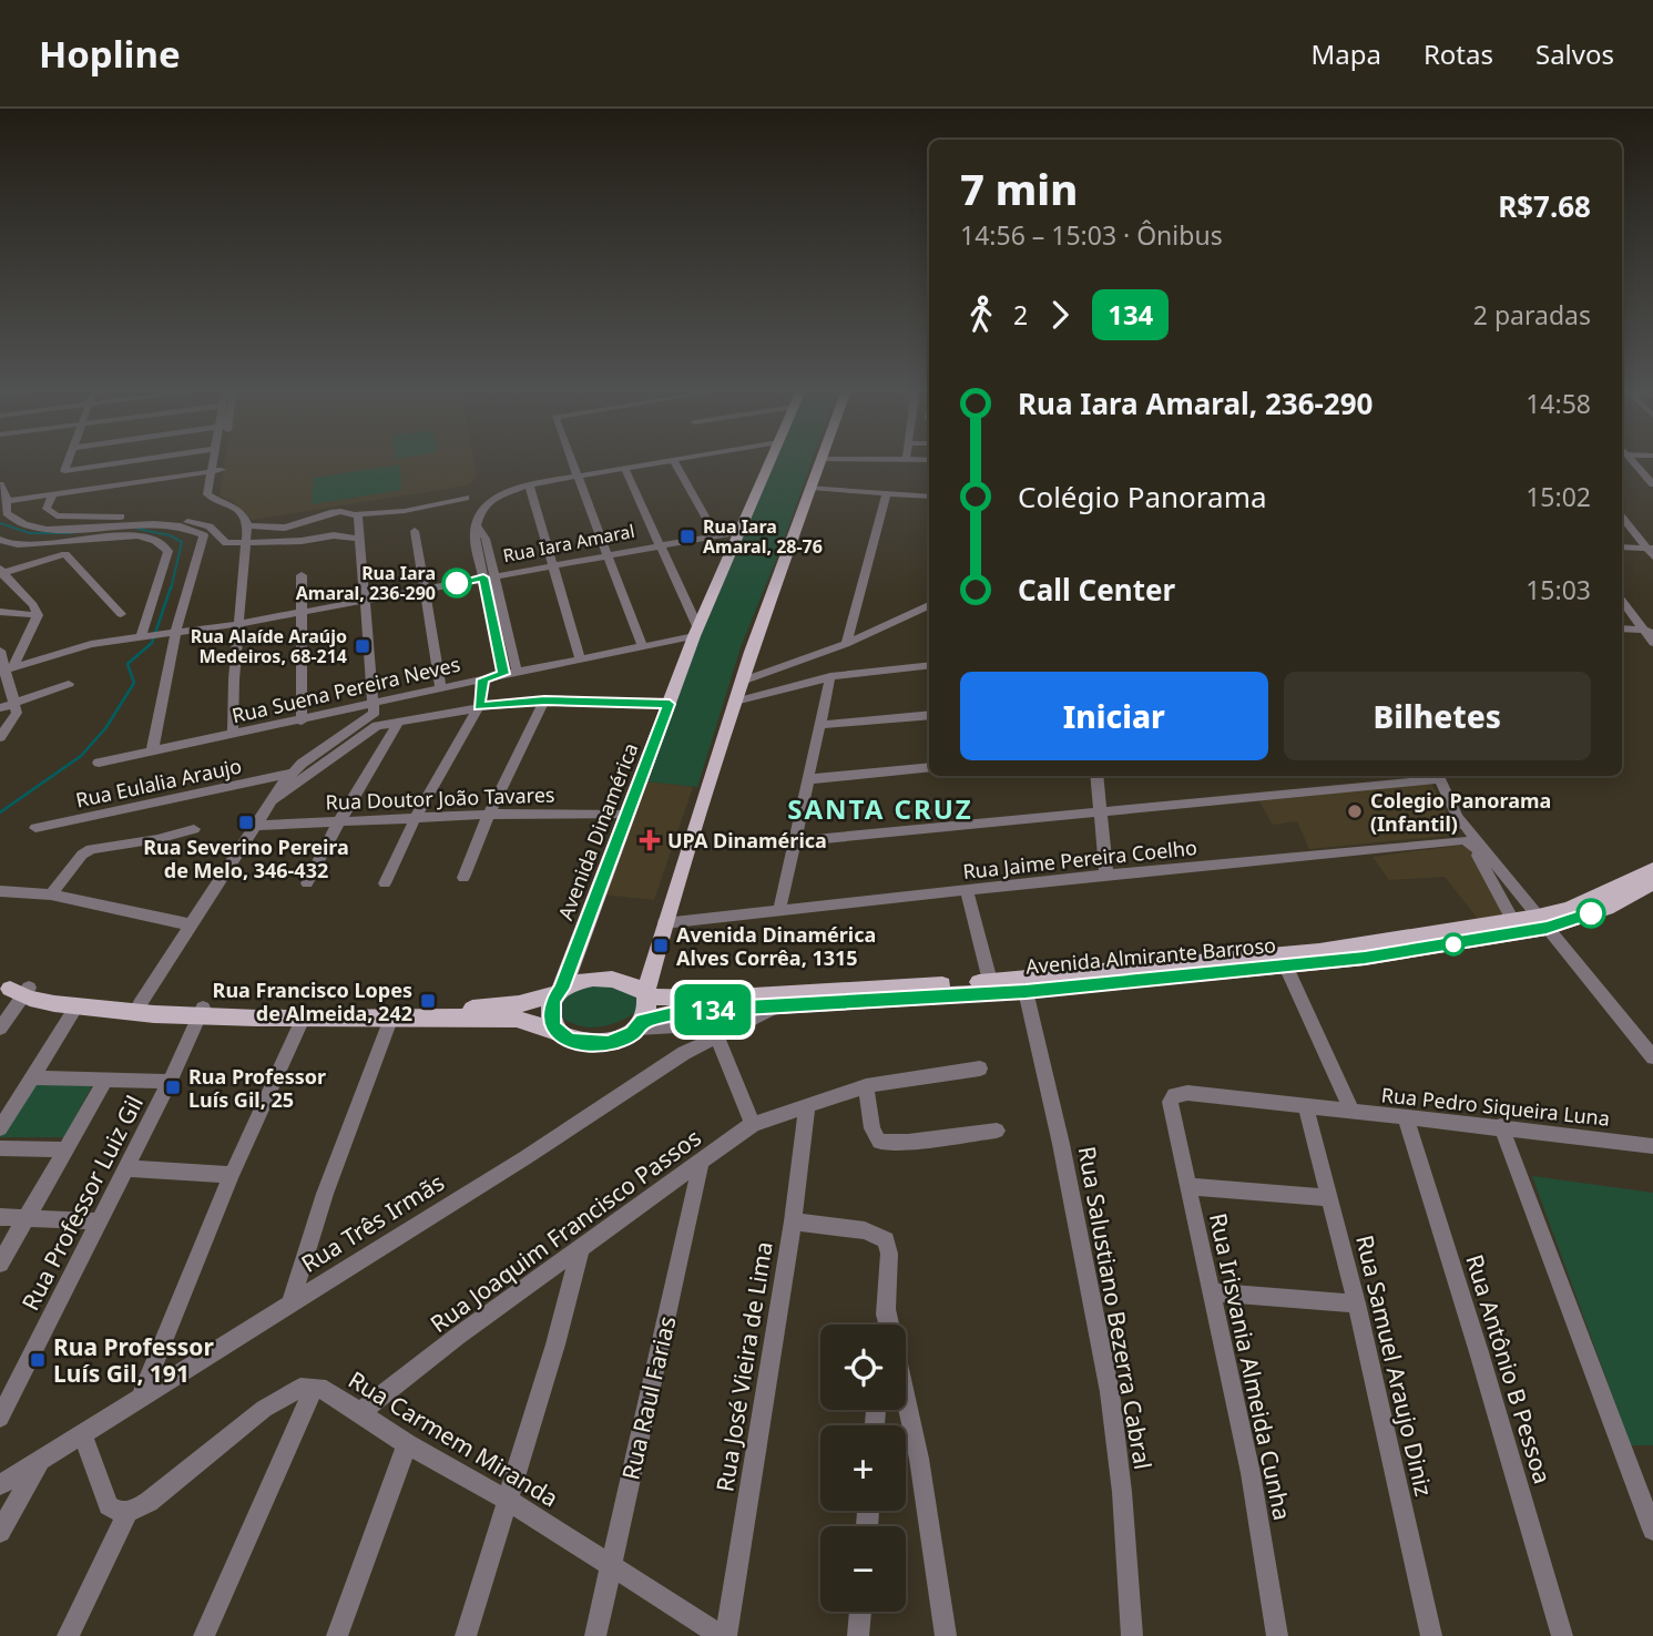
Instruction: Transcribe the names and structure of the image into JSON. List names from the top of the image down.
{
  "streets": {
    "main road": ["Avenida Dinamérica", "Avenida Almirante Barroso"],
    "street": [
      "Rua Iara Amaral",
      "Rua Suena Pereira Neves",
      "Rua Eulalia Araujo",
      "Rua Doutor João Tavares",
      "Rua Jaime Pereira Coelho",
      "Rua Pedro Siqueira Luna",
      "Rua Professor Luiz Gil",
      "Rua Três Irmãs",
      "Rua Joaquim Francisco Passos",
      "Rua Salustiano Bezerra Cabral",
      "Rua Samuel Araujo Diniz",
      "Rua José Vieira de Lima",
      "Rua Irisvania Almeida Cunha",
      "Rua Antônio B Pessoa",
      "Rua Raul Farias",
      "Rua Carmem Miranda"
    ]
  },
  "crossings": [
    ["Rua Iara Amaral", "Avenida Dinamérica"],
    ["Rua Suena Pereira Neves", "Avenida Dinamérica"],
    ["Rua Doutor João Tavares", "Avenida Dinamérica"],
    ["Avenida Dinamérica", "Avenida Almirante Barroso"],
    ["Avenida Almirante Barroso", "Rua Pedro Siqueira Luna"],
    ["Avenida Almirante Barroso", "Rua Três Irmãs"],
    ["Avenida Almirante Barroso", "Rua Salustiano Bezerra Cabral"],
    ["Rua Pedro Siqueira Luna", "Rua Antônio B Pessoa"],
    ["Rua Joaquim Francisco Passos", "Rua José Vieira de Lima"],
    ["Rua Joaquim Francisco Passos", "Rua Raul Farias"],
    ["Rua Joaquim Francisco Passos", "Rua Carmem Miranda"],
    ["Rua José Vieira de Lima", "Rua Carmem Miranda"],
    ["Rua Raul Farias", "Rua Carmem Miranda"]
  ],
  "districts": ["SANTA CRUZ"],
  "places": {
    "transit": [
      "Rua Iara Amaral, 28-76",
      "Rua Alaíde Araújo Medeiros, 68-214",
      "Rua Severino Pereira de Melo, 346-432",
      "Avenida Dinamérica Alves Corrêa, 1315",
      "Rua Francisco Lopes de Almeida, 242",
      "Rua Professor Luís Gil, 25",
      "Rua Professor Luís Gil, 191"
    ],
    "other": ["Rua Iara Amaral, 236-290", "Colegio Panorama (Infantil)"],
    "health": ["UPA Dinamérica"]
  },
  "lines": ["bus line 134"],
  "page": {
    "header": "Hopline",
    "nav": ["Mapa", "Rotas", "Salvos"],
    "on_map": "134",
    "heading": ["7 min", "14:56 – 15:03 · Ônibus", "R$7.68"],
    "legs": ["2", "134", "2 paradas"],
    "list": [
      {
        "name": "Rua Iara Amaral, 236-290",
        "value": "14:58"
      },
      {
        "name": "Colégio Panorama",
        "value": "15:02"
      },
      {
        "name": "Call Center",
        "value": "15:03"
      }
    ],
    "buttons": ["Iniciar", "Bilhetes"],
    "map_buttons": ["+", "−"]
  }
}
